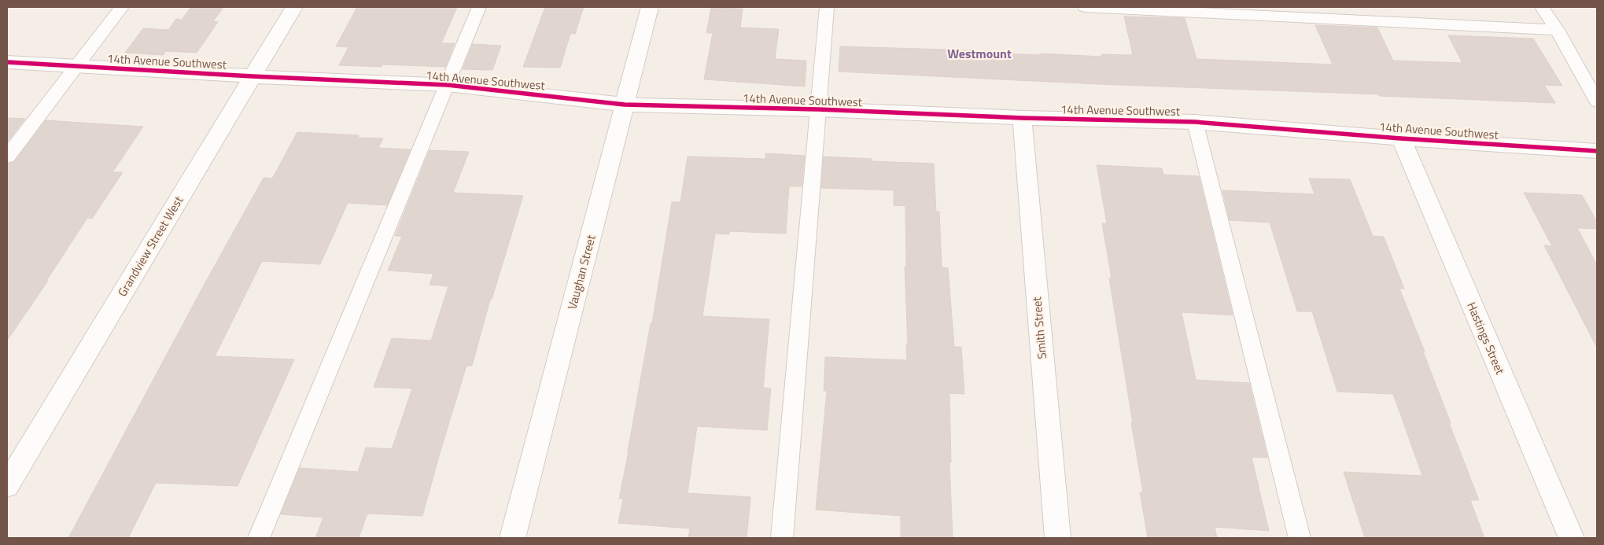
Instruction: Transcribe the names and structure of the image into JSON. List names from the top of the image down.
{
  "streets": {
    "street": [
      "14th Avenue Southwest",
      "Grandview Street West",
      "Vaughan Street",
      "Smith Street",
      "Hastings Street"
    ]
  },
  "crossings": [
    ["14th Avenue Southwest", "Grandview Street West"],
    ["14th Avenue Southwest", "Vaughan Street"],
    ["14th Avenue Southwest", "Smith Street"],
    ["14th Avenue Southwest", "Hastings Street"]
  ],
  "districts": ["Westmount"]
}
